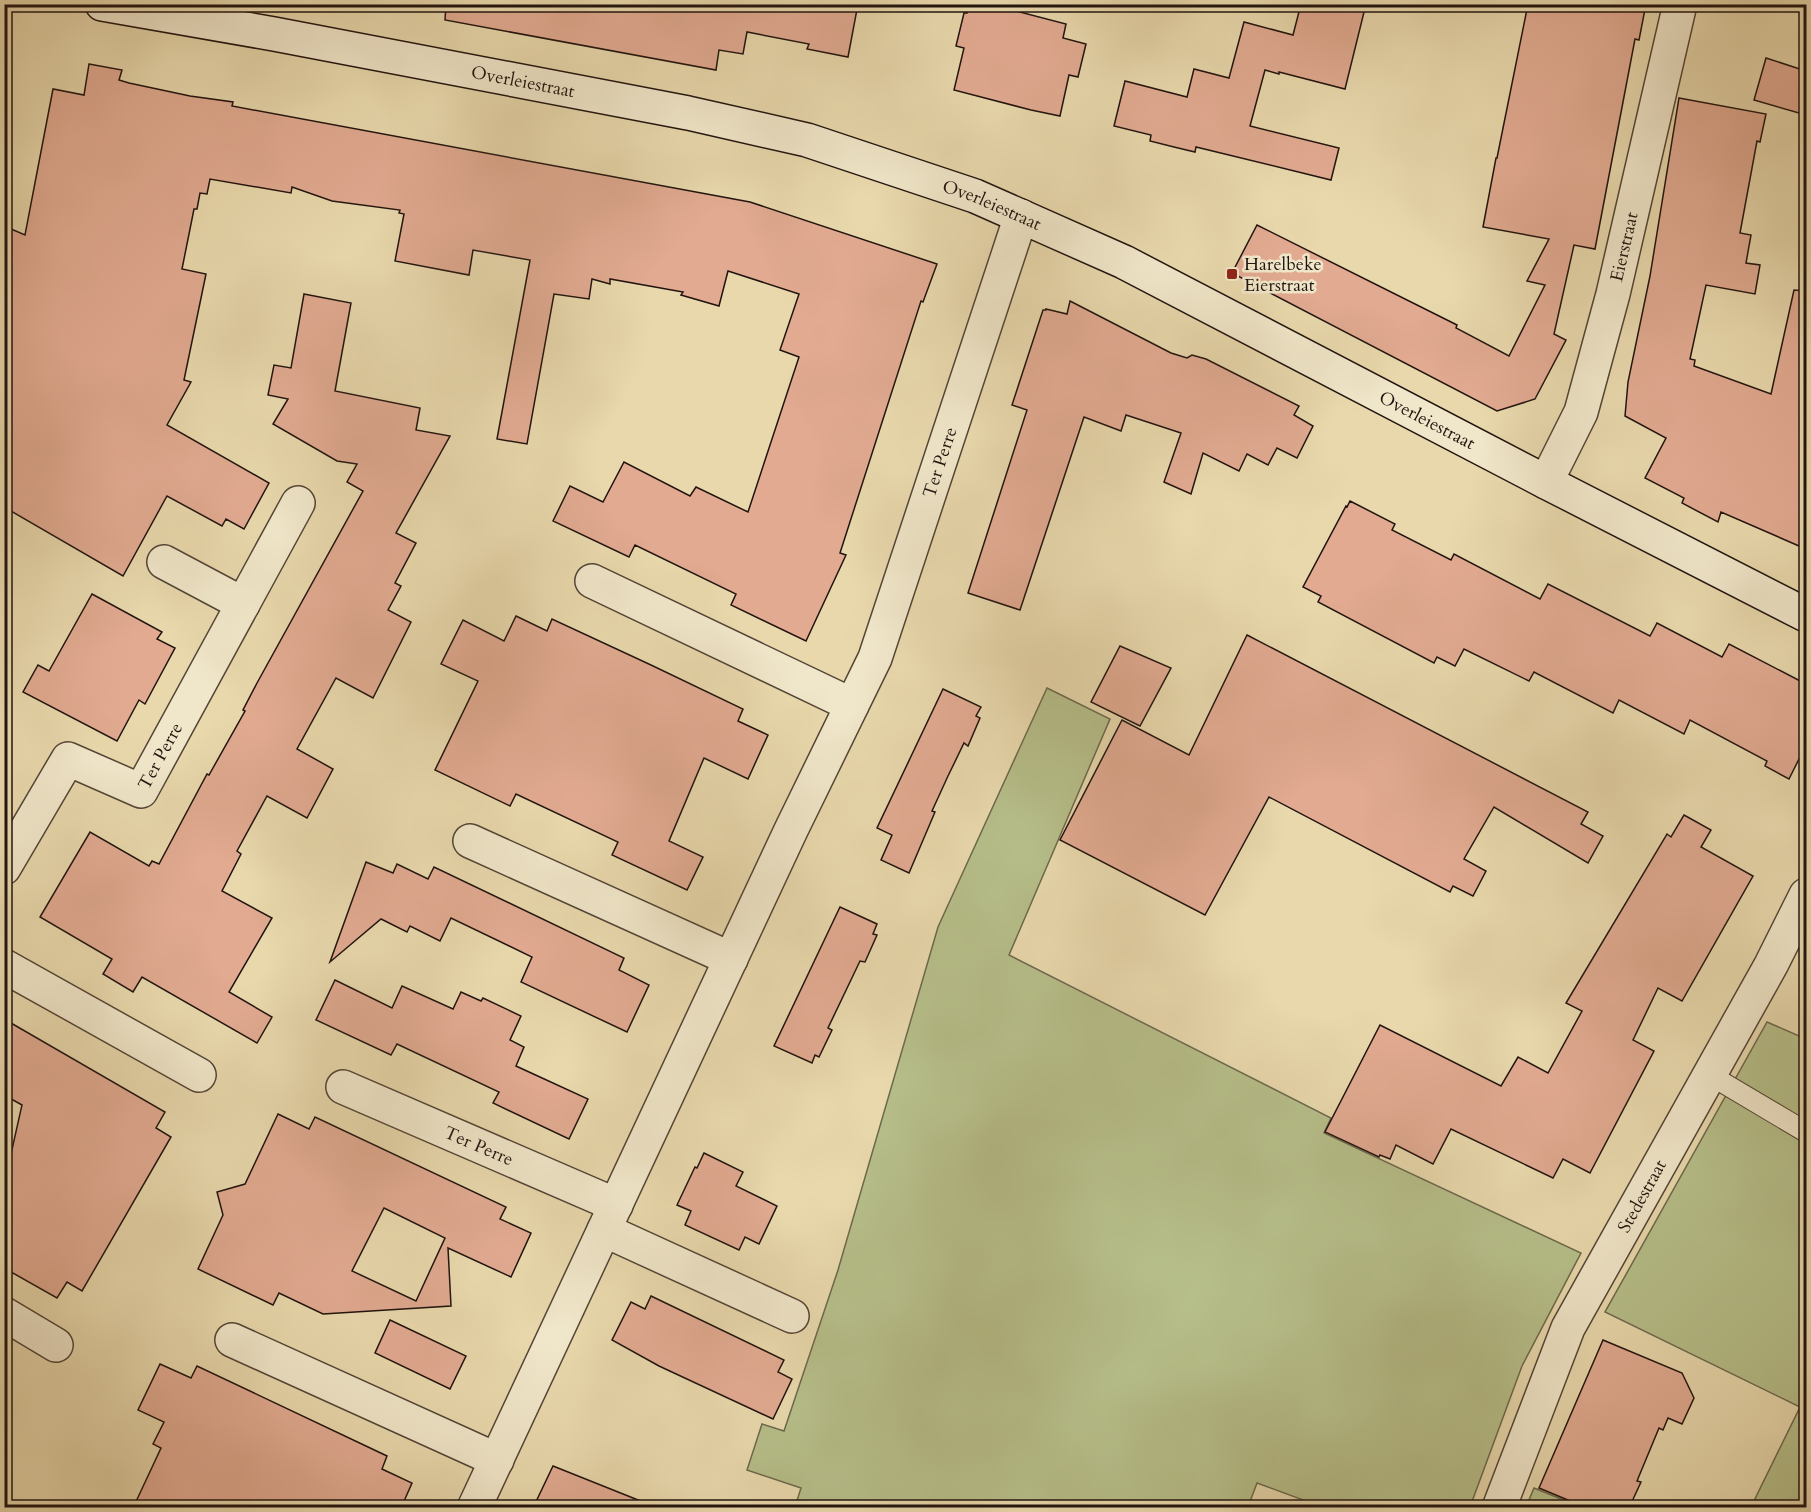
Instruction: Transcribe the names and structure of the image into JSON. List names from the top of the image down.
{
  "streets": {
    "street": [
      "Overleiestraat",
      "Eierstraat",
      "Ter Perre",
      "Stedestraat"
    ]
  },
  "crossings": [
    ["Overleiestraat", "Eierstraat"],
    ["Overleiestraat", "Ter Perre"]
  ],
  "places": {
    "transit": ["Harelbeke Eierstraat"]
  }
}
